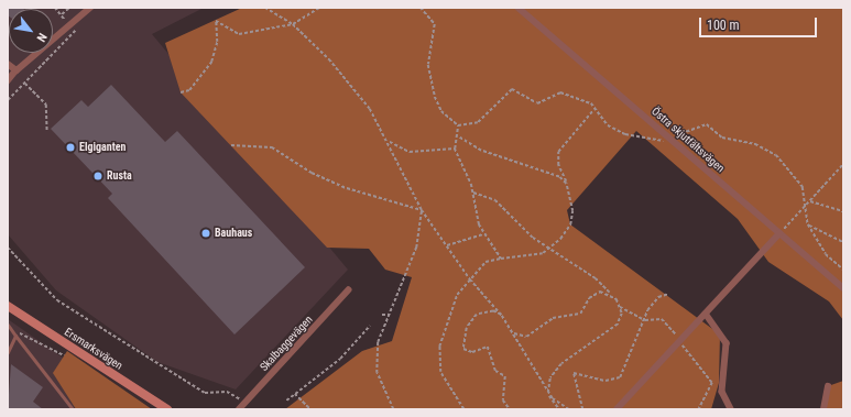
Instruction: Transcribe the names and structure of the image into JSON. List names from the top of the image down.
{
  "streets": {
    "main road": ["Ersmarksvägen"],
    "street": ["Östra skjutfältsvägen", "Skalbaggevägen"]
  },
  "places": ["Elgiganten", "Rusta", "Bauhaus"],
  "scale_bar": "100 m",
  "north": "bottom right"
}
